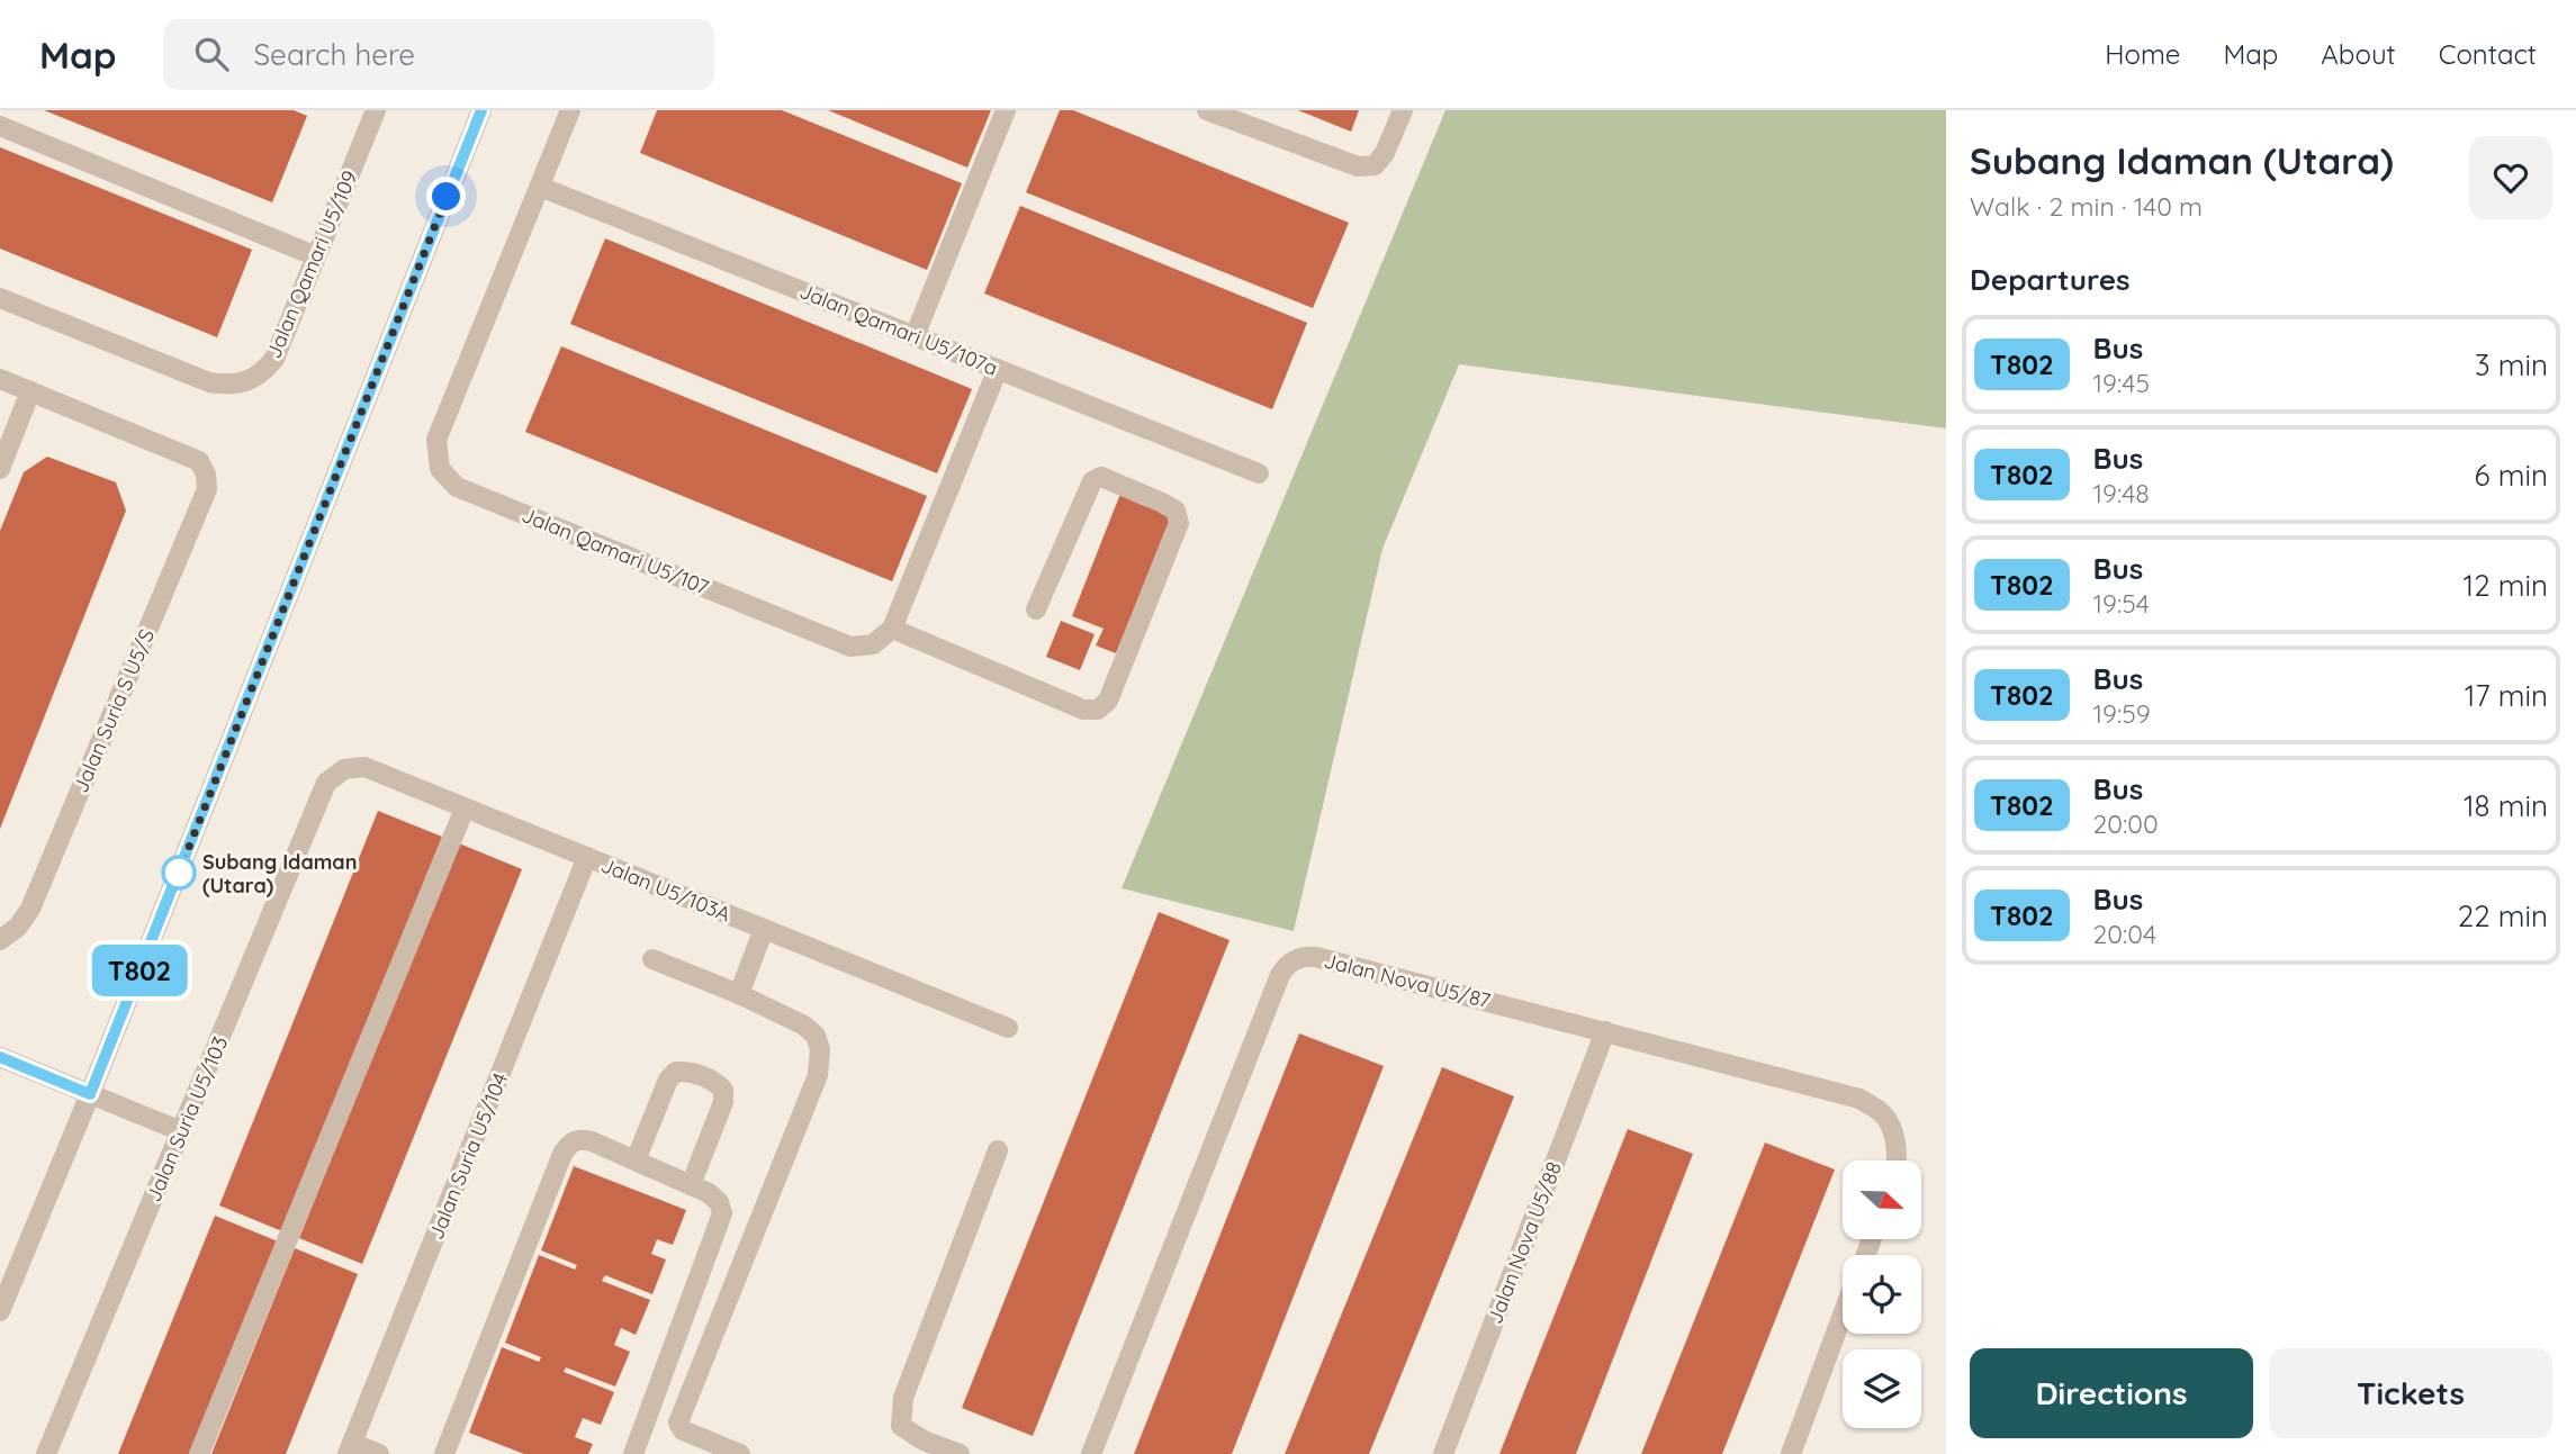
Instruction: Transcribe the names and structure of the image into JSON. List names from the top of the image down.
{
  "streets": {
    "street": [
      "Jalan Qamari U5/109",
      "Jalan Qamari U5/107a",
      "Jalan Qamari U5/107",
      "Jalan Suria S U5/S",
      "Jalan U5/103A",
      "Jalan Nova U5/87",
      "Jalan Suria U5/103",
      "Jalan Suria U5/104",
      "Jalan Nova U5/88"
    ]
  },
  "crossings": [
    ["Jalan Qamari U5/107a", "Jalan Qamari U5/107"],
    ["Jalan U5/103A", "Jalan Suria U5/103"],
    ["Jalan U5/103A", "Jalan Suria U5/104"],
    ["Jalan Nova U5/87", "Jalan Nova U5/88"]
  ],
  "places": ["Subang Idaman (Utara)"],
  "lines": ["bus line T802"],
  "north": "right",
  "page": {
    "header": "Map",
    "search": "Search here",
    "nav": [
      "Home",
      "Map",
      "About",
      "Contact"
    ],
    "on_map": "T802",
    "heading": [
      ["Subang Idaman (Utara)", "Walk · 2 min · 140 m"],
      "Departures"
    ],
    "list": [
      {
        "mark": "T802",
        "name": "Bus",
        "note": "19:45",
        "value": "3 min"
      },
      {
        "mark": "T802",
        "name": "Bus",
        "note": "19:48",
        "value": "6 min"
      },
      {
        "mark": "T802",
        "name": "Bus",
        "note": "19:54",
        "value": "12 min"
      },
      {
        "mark": "T802",
        "name": "Bus",
        "note": "19:59",
        "value": "17 min"
      },
      {
        "mark": "T802",
        "name": "Bus",
        "note": "20:00",
        "value": "18 min"
      },
      {
        "mark": "T802",
        "name": "Bus",
        "note": "20:04",
        "value": "22 min"
      }
    ],
    "buttons": ["Directions", "Tickets"]
  }
}
